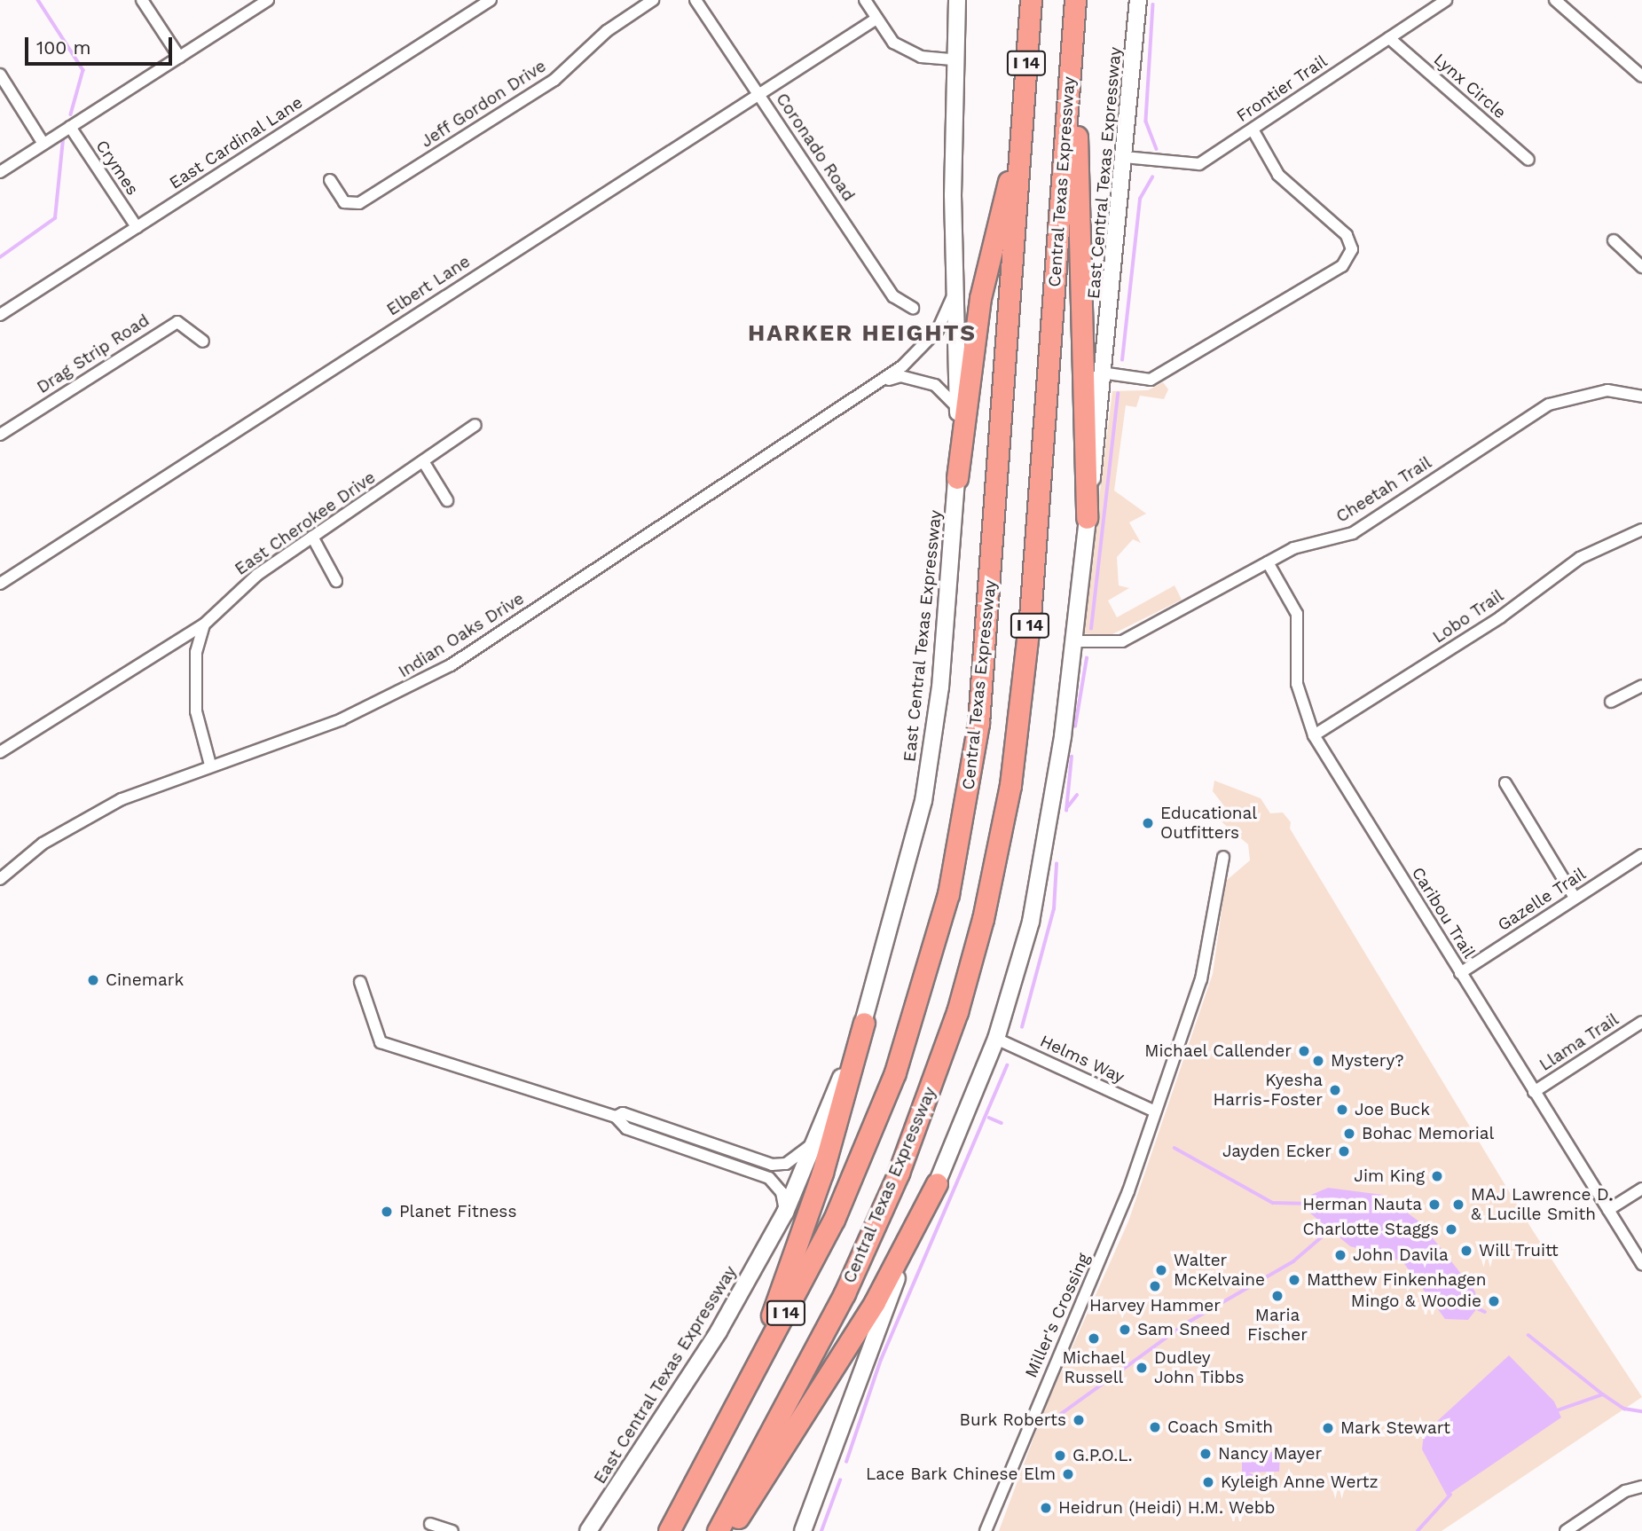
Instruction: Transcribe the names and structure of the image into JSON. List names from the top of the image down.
{
  "streets": {
    "highway": ["I 14", "Central Texas Expressway"],
    "main road": ["East Central Texas Expressway"],
    "street": [
      "Lynx Circle",
      "Frontier Trail",
      "Jeff Gordon Drive",
      "East Cardinal Lane",
      "Coronado Road",
      "Crymes",
      "Elbert Lane",
      "Drag Strip Road",
      "Cheetah Trail",
      "East Cherokee Drive",
      "Lobo Trail",
      "Indian Oaks Drive",
      "Gazelle Trail",
      "Caribou Trail",
      "Llama Trail",
      "Helms Way",
      "Miller's Crossing"
    ]
  },
  "crossings": [
    ["Lynx Circle", "Frontier Trail"],
    ["Frontier Trail", "East Central Texas Expressway"],
    ["East Cardinal Lane", "Crymes"],
    ["Coronado Road", "Elbert Lane"],
    ["East Central Texas Expressway", "Cheetah Trail"],
    ["East Central Texas Expressway", "Indian Oaks Drive"],
    ["East Central Texas Expressway", "Helms Way"],
    ["Cheetah Trail", "Caribou Trail"],
    ["Lobo Trail", "Caribou Trail"],
    ["Gazelle Trail", "Caribou Trail"],
    ["Caribou Trail", "Llama Trail"],
    ["Helms Way", "Miller's Crossing"]
  ],
  "districts": ["HARKER HEIGHTS"],
  "places": [
    "Educational Outfitters",
    "Cinemark",
    "Michael Callender",
    "Mystery?",
    "Kyesha Harris-Foster",
    "Joe Buck",
    "Bohac Memorial",
    "Jayden Ecker",
    "Jim King",
    "Herman Nauta",
    "MAJ Lawrence D. & Lucille Smith",
    "Planet Fitness",
    "Charlotte Staggs",
    "Will Truitt",
    "John Davila",
    "Walter McKelvaine",
    "Matthew Finkenhagen",
    "Harvey Hammer",
    "Maria Fischer",
    "Mingo & Woodie",
    "Sam Sneed",
    "Michael Russell",
    "Dudley John Tibbs",
    "Burk Roberts",
    "Coach Smith",
    "Mark Stewart",
    "Nancy Mayer",
    "G.P.O.L.",
    "Lace Bark Chinese Elm",
    "Kyleigh Anne Wertz",
    "Heidrun (Heidi) H.M. Webb"
  ],
  "scale_bar": "100 m"
}
